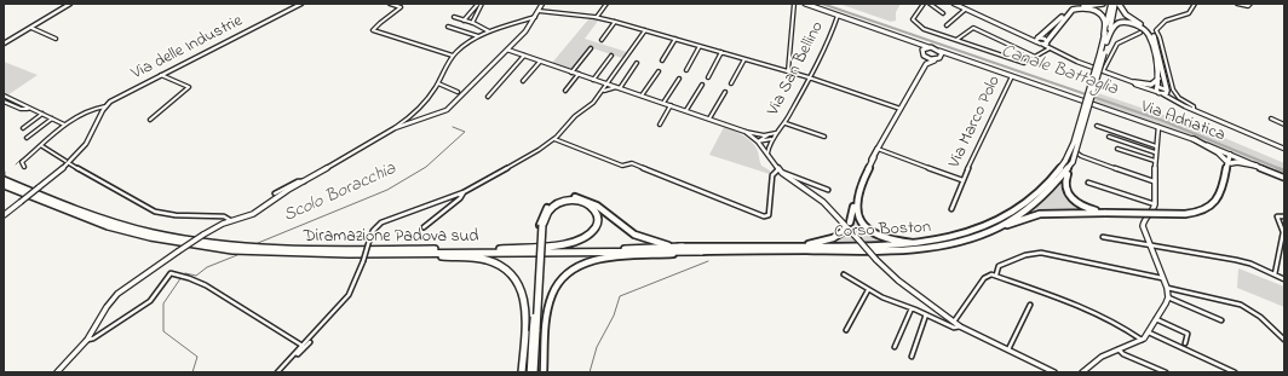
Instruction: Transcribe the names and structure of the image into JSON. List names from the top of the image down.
{
  "streets": {
    "highway": ["Corso Boston", "Diramazione Padova sud"],
    "main road": ["Via Adriatica"],
    "street": ["Via delle Industrie", "Via San Bellino", "Via Marco Polo"]
  },
  "crossings": [
    ["Via Marco Polo", "Via Adriatica"],
    ["Corso Boston", "Diramazione Padova sud"]
  ],
  "water": ["Canale Battaglia", "Scolo Boracchia"]
}
